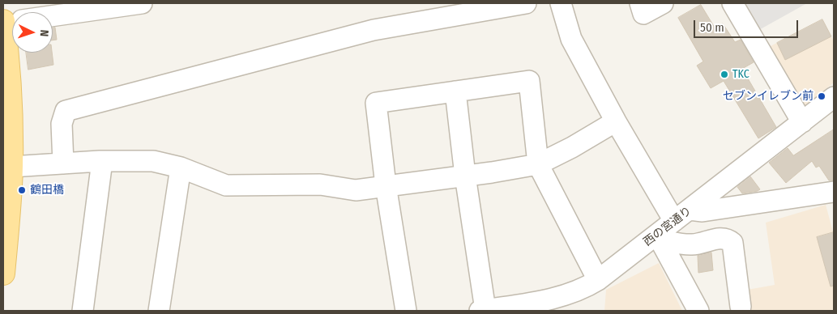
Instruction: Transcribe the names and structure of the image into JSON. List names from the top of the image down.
{
  "streets": {
    "street": ["西の宮通り"]
  },
  "places": ["TKC", "セブンイレブン前", "鶴田橋"],
  "scale_bar": "50 m",
  "north": "right"
}
